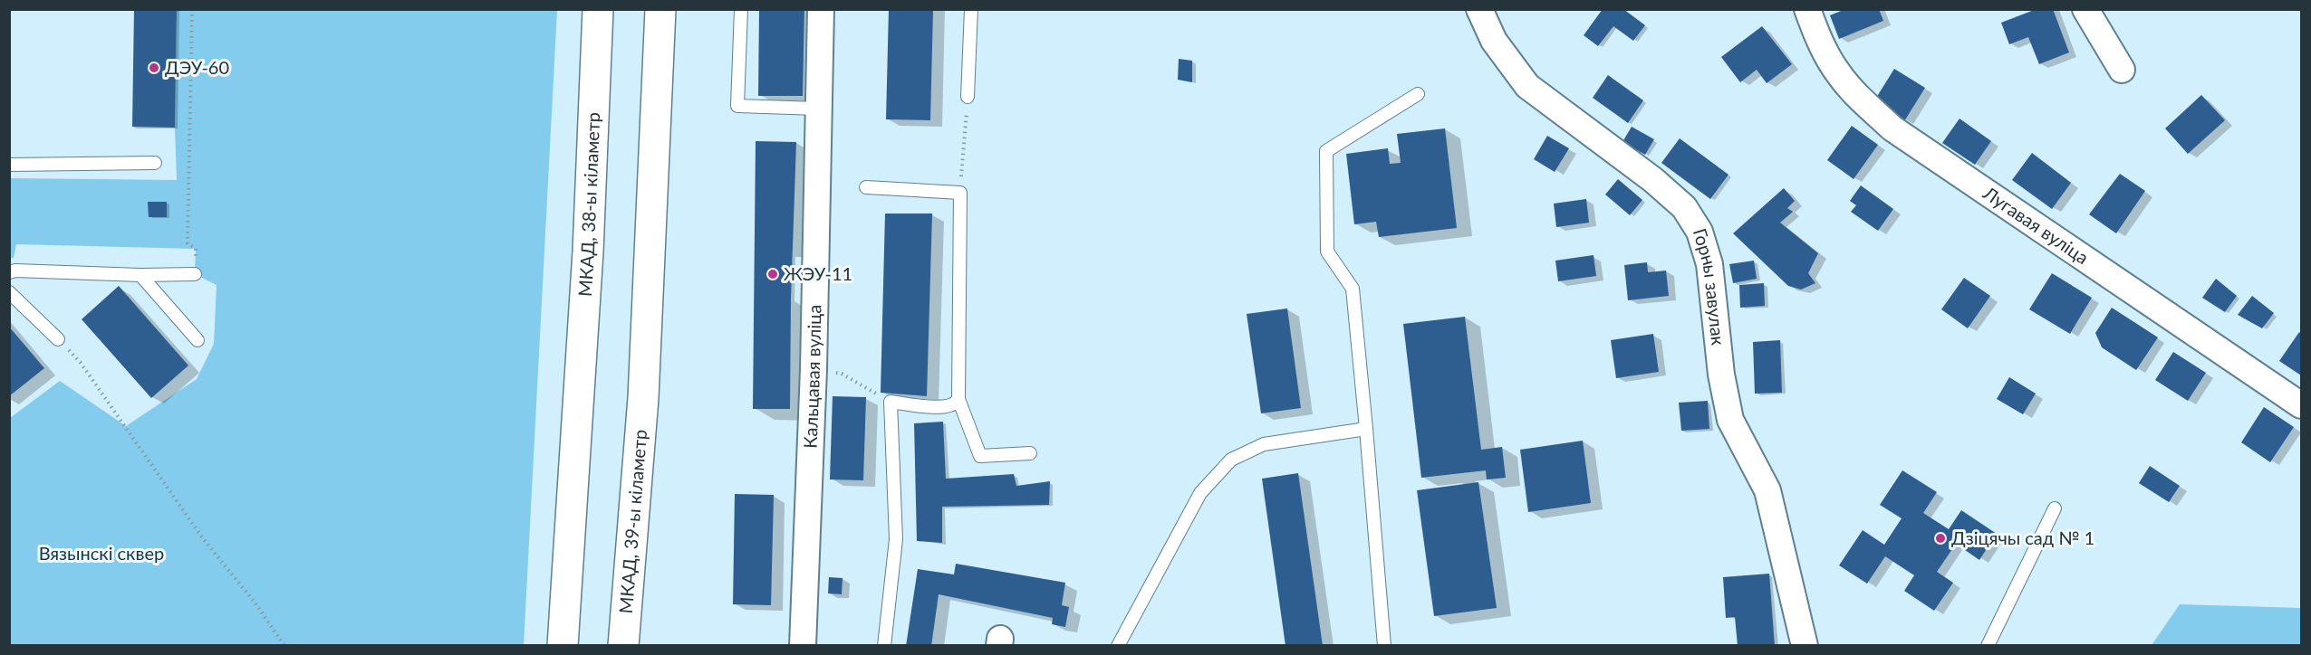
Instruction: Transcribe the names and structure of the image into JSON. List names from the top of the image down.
{
  "streets": {
    "highway": ["МКАД, 38-ы кіламетр", "МКАД, 39-ы кіламетр"],
    "street": ["Лугавая вуліца", "Горны завулак", "Кальцавая вуліца"]
  },
  "parks": ["Вязынскі сквер"],
  "places": ["ДЭУ-60", "ЖЭУ-11", "Дзіцячы сад № 1"]
}
